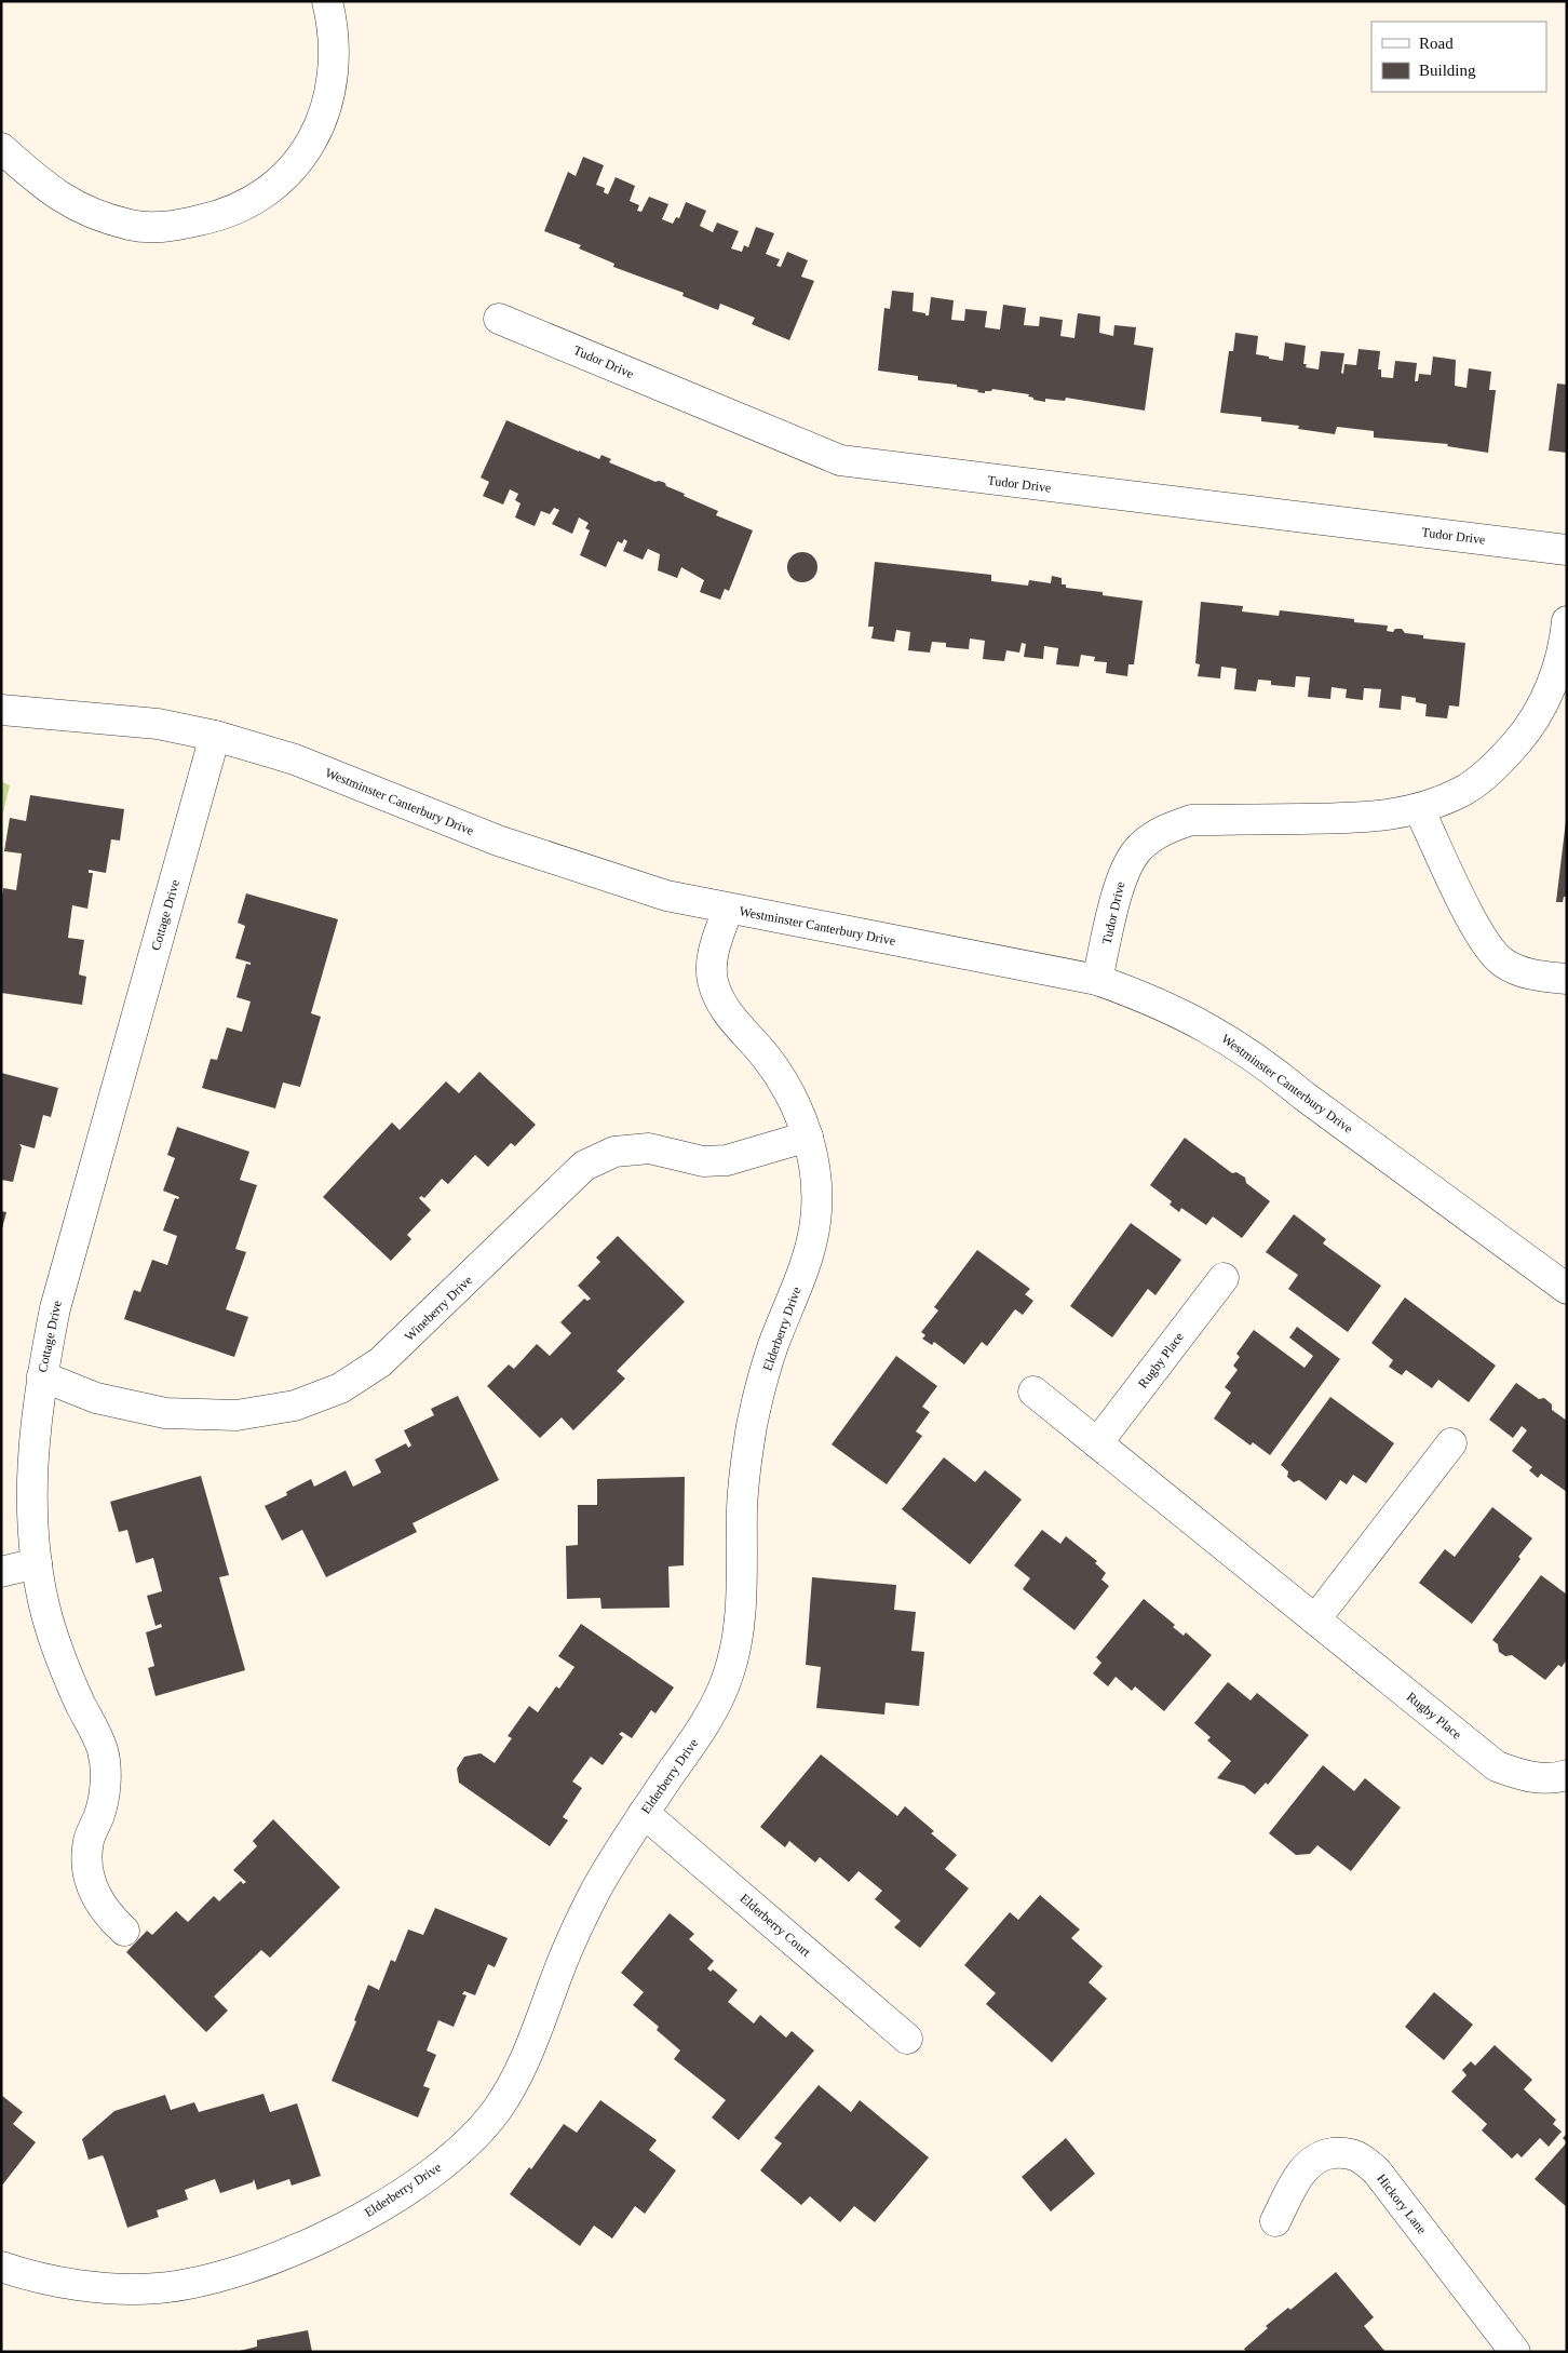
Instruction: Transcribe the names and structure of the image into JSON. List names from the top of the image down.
{
  "streets": {
    "street": [
      "Tudor Drive",
      "Westminster Canterbury Drive",
      "Cottage Drive",
      "Wineberry Drive",
      "Elderberry Drive",
      "Rugby Place",
      "Elderberry Court",
      "Hickory Lane"
    ]
  },
  "crossings": [
    ["Tudor Drive", "Westminster Canterbury Drive"],
    ["Westminster Canterbury Drive", "Cottage Drive"],
    ["Westminster Canterbury Drive", "Elderberry Drive"],
    ["Cottage Drive", "Wineberry Drive"],
    ["Wineberry Drive", "Elderberry Drive"],
    ["Elderberry Drive", "Elderberry Court"]
  ],
  "legend": ["Road", "Building"]
}
